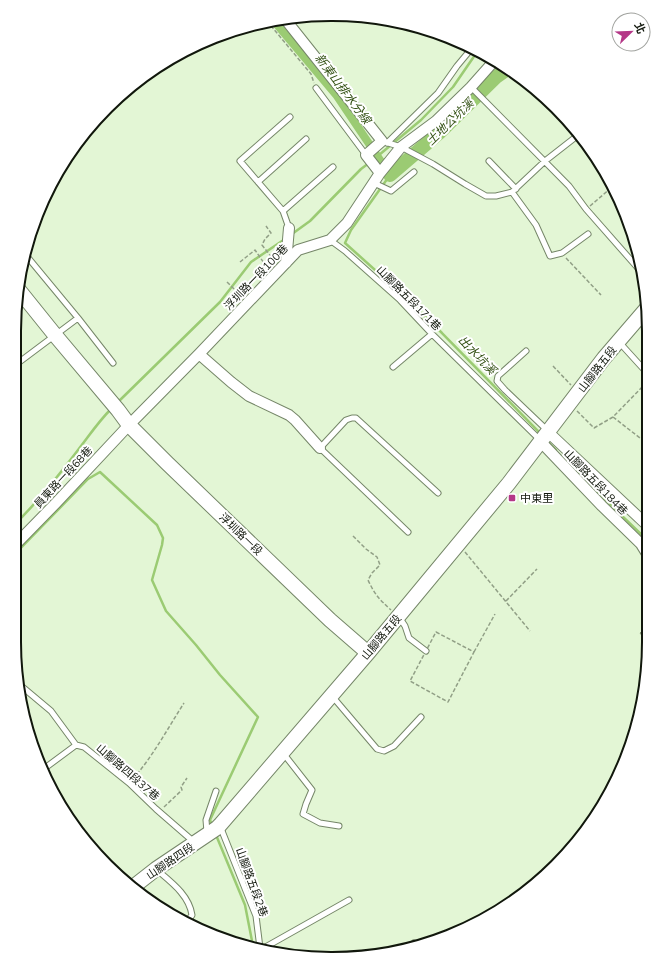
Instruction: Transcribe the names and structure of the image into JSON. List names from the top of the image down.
{
  "streets": {
    "main road": ["山腳路五段", "浮圳路一段", "山腳路四段"],
    "street": ["浮圳路一段100巷", "員東路一段68巷", "山腳路五段184巷"],
    "lane": ["山腳路五段171巷", "山腳路四段37巷", "山腳路五段2巷"]
  },
  "crossings": [
    ["浮圳路一段100巷", "山腳路五段171巷"],
    ["浮圳路一段100巷", "員東路一段68巷"],
    ["浮圳路一段100巷", "浮圳路一段"],
    ["山腳路五段171巷", "山腳路五段"],
    ["山腳路五段171巷", "山腳路五段184巷"],
    ["山腳路五段", "山腳路五段184巷"],
    ["山腳路五段", "浮圳路一段"],
    ["山腳路五段", "山腳路四段"],
    ["山腳路五段", "山腳路五段2巷"],
    ["員東路一段68巷", "浮圳路一段"],
    ["山腳路四段37巷", "山腳路四段"],
    ["山腳路四段", "山腳路五段2巷"]
  ],
  "water": ["新東山排水分線", "土地公坑溪", "出水坑溪"],
  "places": {
    "transit": ["中東里"]
  },
  "north": "top right"
}
